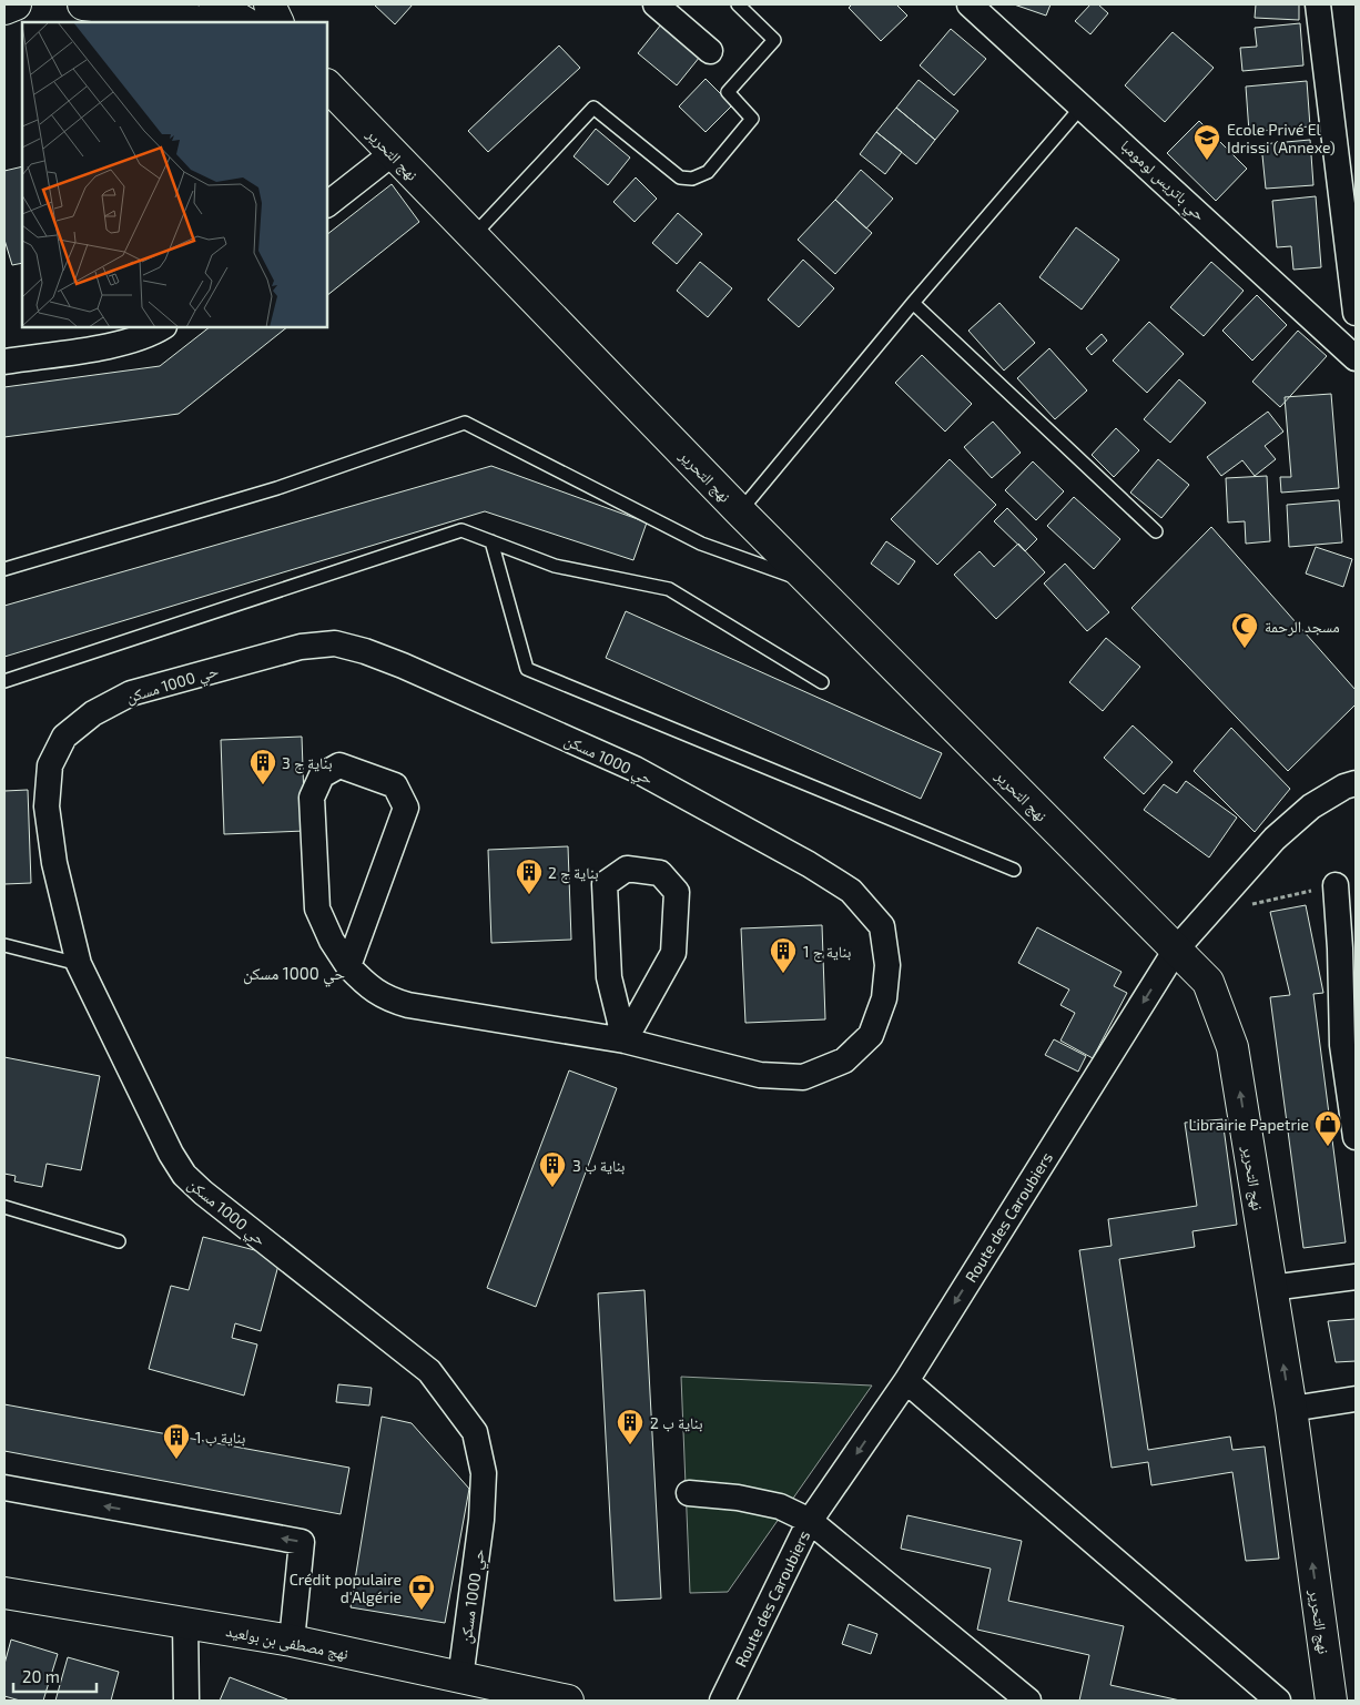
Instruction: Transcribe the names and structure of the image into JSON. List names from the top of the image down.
{
  "streets": {
    "street": [
      "نهج التحرير",
      "حي باتريس لومومبا",
      "حي 1000 مسكن",
      "Route des Caroubiers",
      "نهج مصطفى بن بولعيد"
    ]
  },
  "crossings": [
    ["نهج التحرير", "Route des Caroubiers"],
    ["حي 1000 مسكن", "نهج مصطفى بن بولعيد"]
  ],
  "one_way": ["Route des Caroubiers"],
  "districts": ["حي 1000 مسكن"],
  "places": {
    "school or university": ["Ecole Privé El Idrissi (Annexe)"],
    "mosque": ["مسجد الرحمة"],
    "building": [
      "بناية ج 3",
      "بناية ج 2",
      "بناية ج 1",
      "بناية ب 3",
      "بناية ب 2",
      "بناية ب 1"
    ],
    "shop": ["Librairie Papetrie"],
    "bank": ["Crédit populaire d'Algérie"]
  },
  "scale_bar": "20 m"
}
